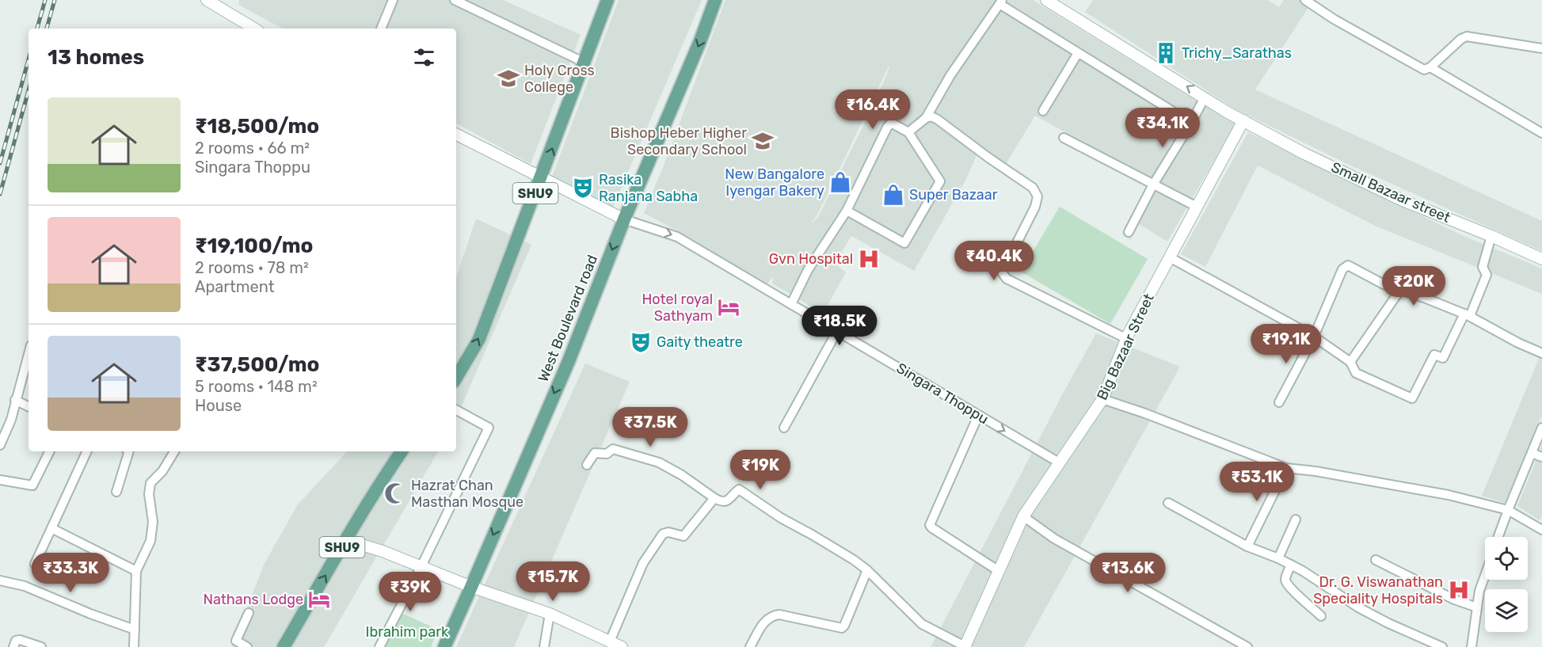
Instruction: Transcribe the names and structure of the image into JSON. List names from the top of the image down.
{
  "streets": {
    "main road": ["SHU9", "West Boulevard road"],
    "street": ["Small Bazaar street", "Big Bazaar Street", "Singara Thoppu"]
  },
  "crossings": [
    ["Small Bazaar street", "Big Bazaar Street"],
    ["West Boulevard road", "Singara Thoppu"],
    ["Big Bazaar Street", "Singara Thoppu"]
  ],
  "one_way": ["Singara Thoppu"],
  "parks": ["Ibrahim park"],
  "places": {
    "building": ["Trichy_Sarathas"],
    "school or university": ["Holy Cross College", "Bishop Heber Higher Secondary School"],
    "shop": ["New Bangalore Iyengar Bakery", "Super Bazaar"],
    "theatre": ["Rasika Ranjana Sabha", "Gaity theatre"],
    "hospital": ["Gvn Hospital", "Dr. G. Viswanathan Speciality Hospitals"],
    "hotel": ["Hotel royal Sathyam", "Nathans Lodge"],
    "mosque": ["Hazrat Chan Masthan Mosque"]
  },
  "page": {
    "heading": "13 homes",
    "list": [
      {
        "name": "₹18,500/mo",
        "note": "2 rooms · 66 m² · Singara Thoppu"
      },
      {
        "name": "₹19,100/mo",
        "note": "2 rooms · 78 m² · Apartment"
      },
      {
        "name": "₹37,500/mo",
        "note": "5 rooms · 148 m² · House"
      }
    ],
    "price": [
      "₹16.4K",
      "₹34.1K",
      "₹40.4K",
      "₹20K",
      "₹18.5K",
      "₹19.1K",
      "₹37.5K",
      "₹19K",
      "₹53.1K",
      "₹33.3K",
      "₹13.6K",
      "₹15.7K",
      "₹39K"
    ]
  }
}
